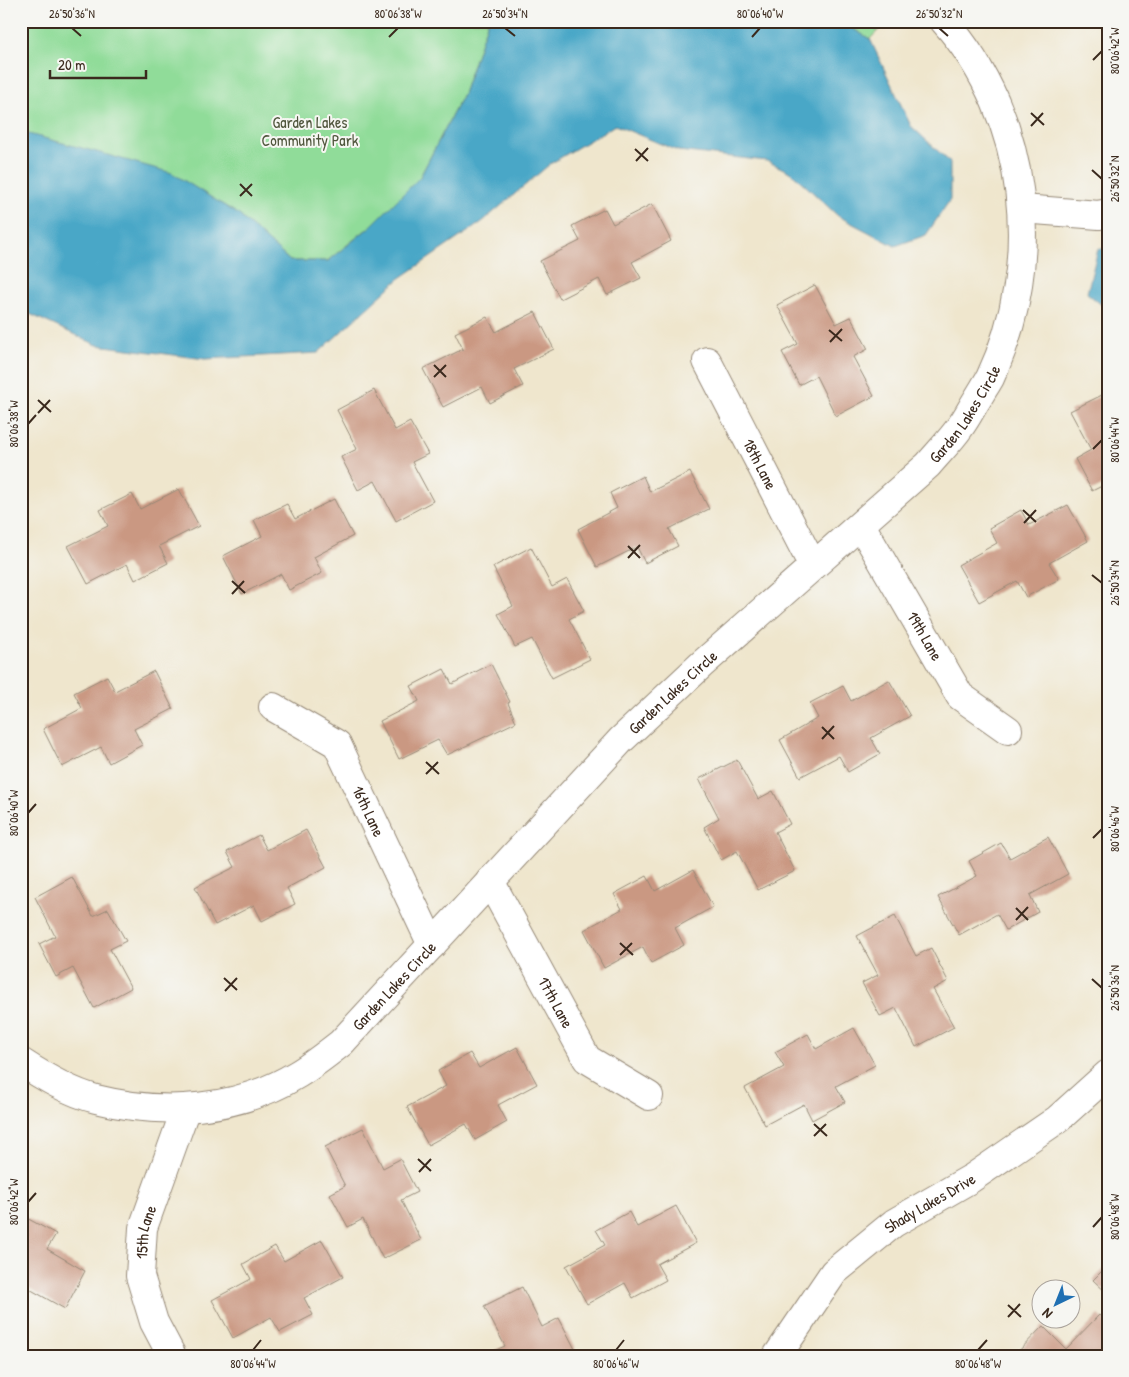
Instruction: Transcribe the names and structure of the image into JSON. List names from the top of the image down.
{
  "streets": {
    "street": [
      "Garden Lakes Circle",
      "18th Lane",
      "19th Lane",
      "16th Lane",
      "17th Lane",
      "Shady Lakes Drive",
      "15th Lane"
    ]
  },
  "crossings": [
    ["Garden Lakes Circle", "18th Lane"],
    ["Garden Lakes Circle", "19th Lane"],
    ["Garden Lakes Circle", "16th Lane"],
    ["Garden Lakes Circle", "17th Lane"],
    ["Garden Lakes Circle", "15th Lane"]
  ],
  "parks": ["Garden Lakes Community Park"],
  "scale_bar": "20 m",
  "north": "bottom left",
  "coordinates": [
    "26°50'36\"N",
    "80°06'38\"W",
    "26°50'34\"N",
    "80°06'40\"W",
    "26°50'32\"N",
    "80°06'42\"W",
    "80°06'44\"W",
    "80°06'46\"W",
    "80°06'48\"W"
  ]
}
